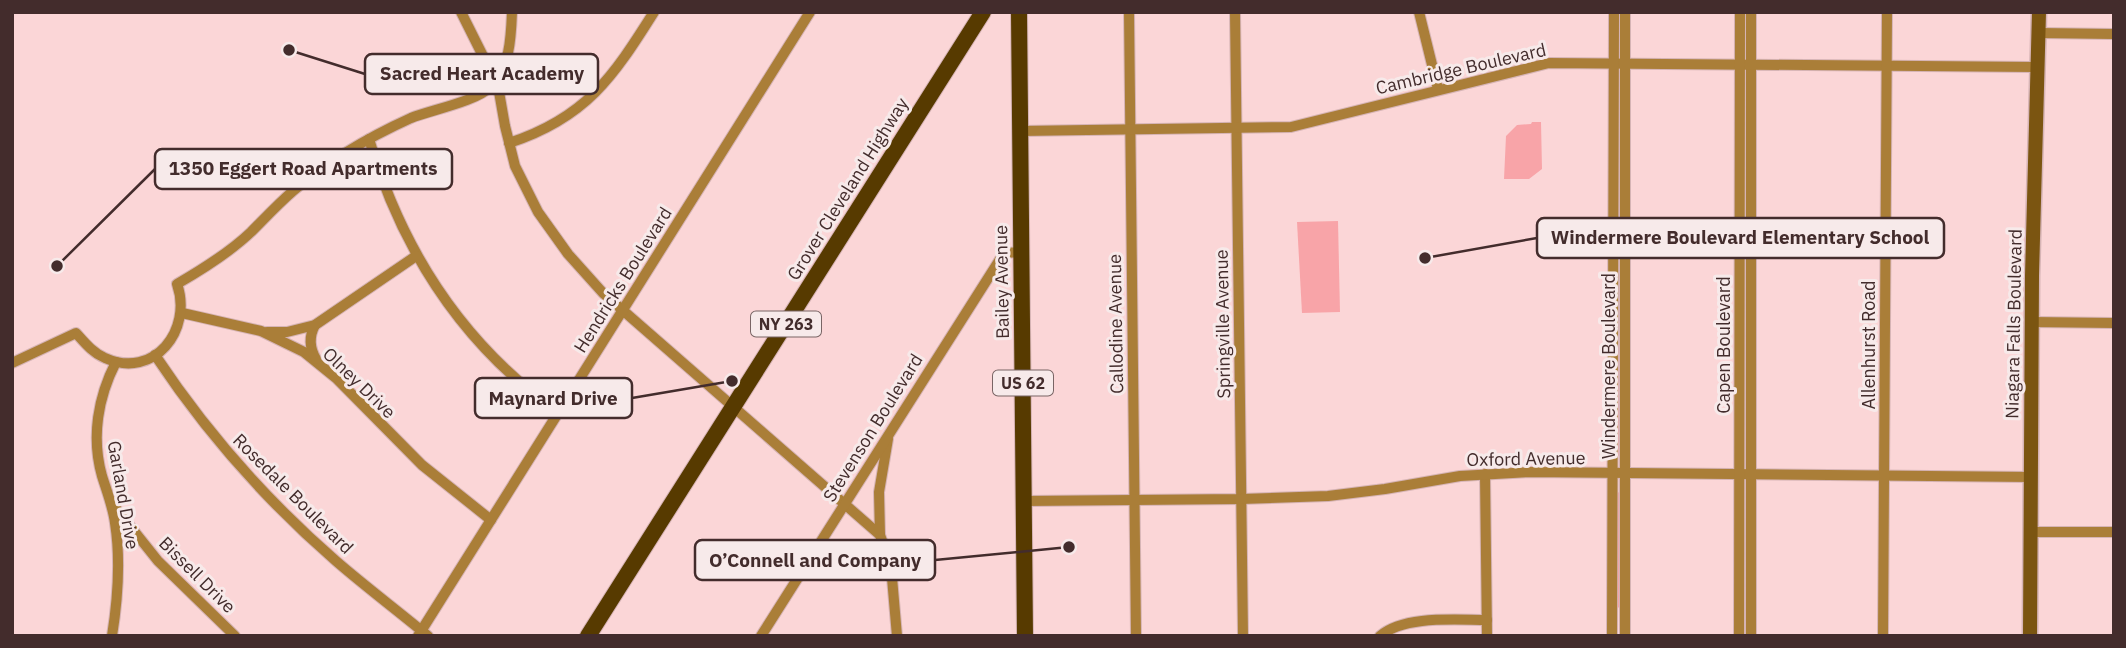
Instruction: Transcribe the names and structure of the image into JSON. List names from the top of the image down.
{
  "streets": {
    "main road": [
      "Grover Cleveland Highway",
      "Bailey Avenue",
      "NY 263",
      "Niagara Falls Boulevard",
      "US 62"
    ],
    "street": [
      "Cambridge Boulevard",
      "Hendricks Boulevard",
      "Callodine Avenue",
      "Springville Avenue",
      "Capen Boulevard",
      "Allenhurst Road",
      "Windermere Boulevard",
      "Olney Drive",
      "Stevenson Boulevard",
      "Oxford Avenue",
      "Rosedale Boulevard",
      "Garland Drive",
      "Bissell Drive"
    ]
  },
  "crossings": [
    ["Cambridge Boulevard", "Bailey Avenue"],
    ["Cambridge Boulevard", "Callodine Avenue"],
    ["Cambridge Boulevard", "Springville Avenue"],
    ["Cambridge Boulevard", "Niagara Falls Boulevard"],
    ["Cambridge Boulevard", "Capen Boulevard"],
    ["Cambridge Boulevard", "Allenhurst Road"],
    ["Cambridge Boulevard", "Windermere Boulevard"],
    ["Hendricks Boulevard", "Olney Drive"],
    ["Hendricks Boulevard", "Rosedale Boulevard"],
    ["Bailey Avenue", "Stevenson Boulevard"],
    ["Bailey Avenue", "Oxford Avenue"],
    ["Callodine Avenue", "Oxford Avenue"],
    ["Springville Avenue", "Oxford Avenue"],
    ["Niagara Falls Boulevard", "Oxford Avenue"],
    ["Capen Boulevard", "Oxford Avenue"],
    ["Allenhurst Road", "Oxford Avenue"],
    ["Windermere Boulevard", "Oxford Avenue"],
    ["Garland Drive", "Bissell Drive"]
  ],
  "places": [
    "Sacred Heart Academy",
    "Windermere Boulevard Elementary School",
    "1350 Eggert Road Apartments",
    "Maynard Drive",
    "O’Connell and Company"
  ]
}
